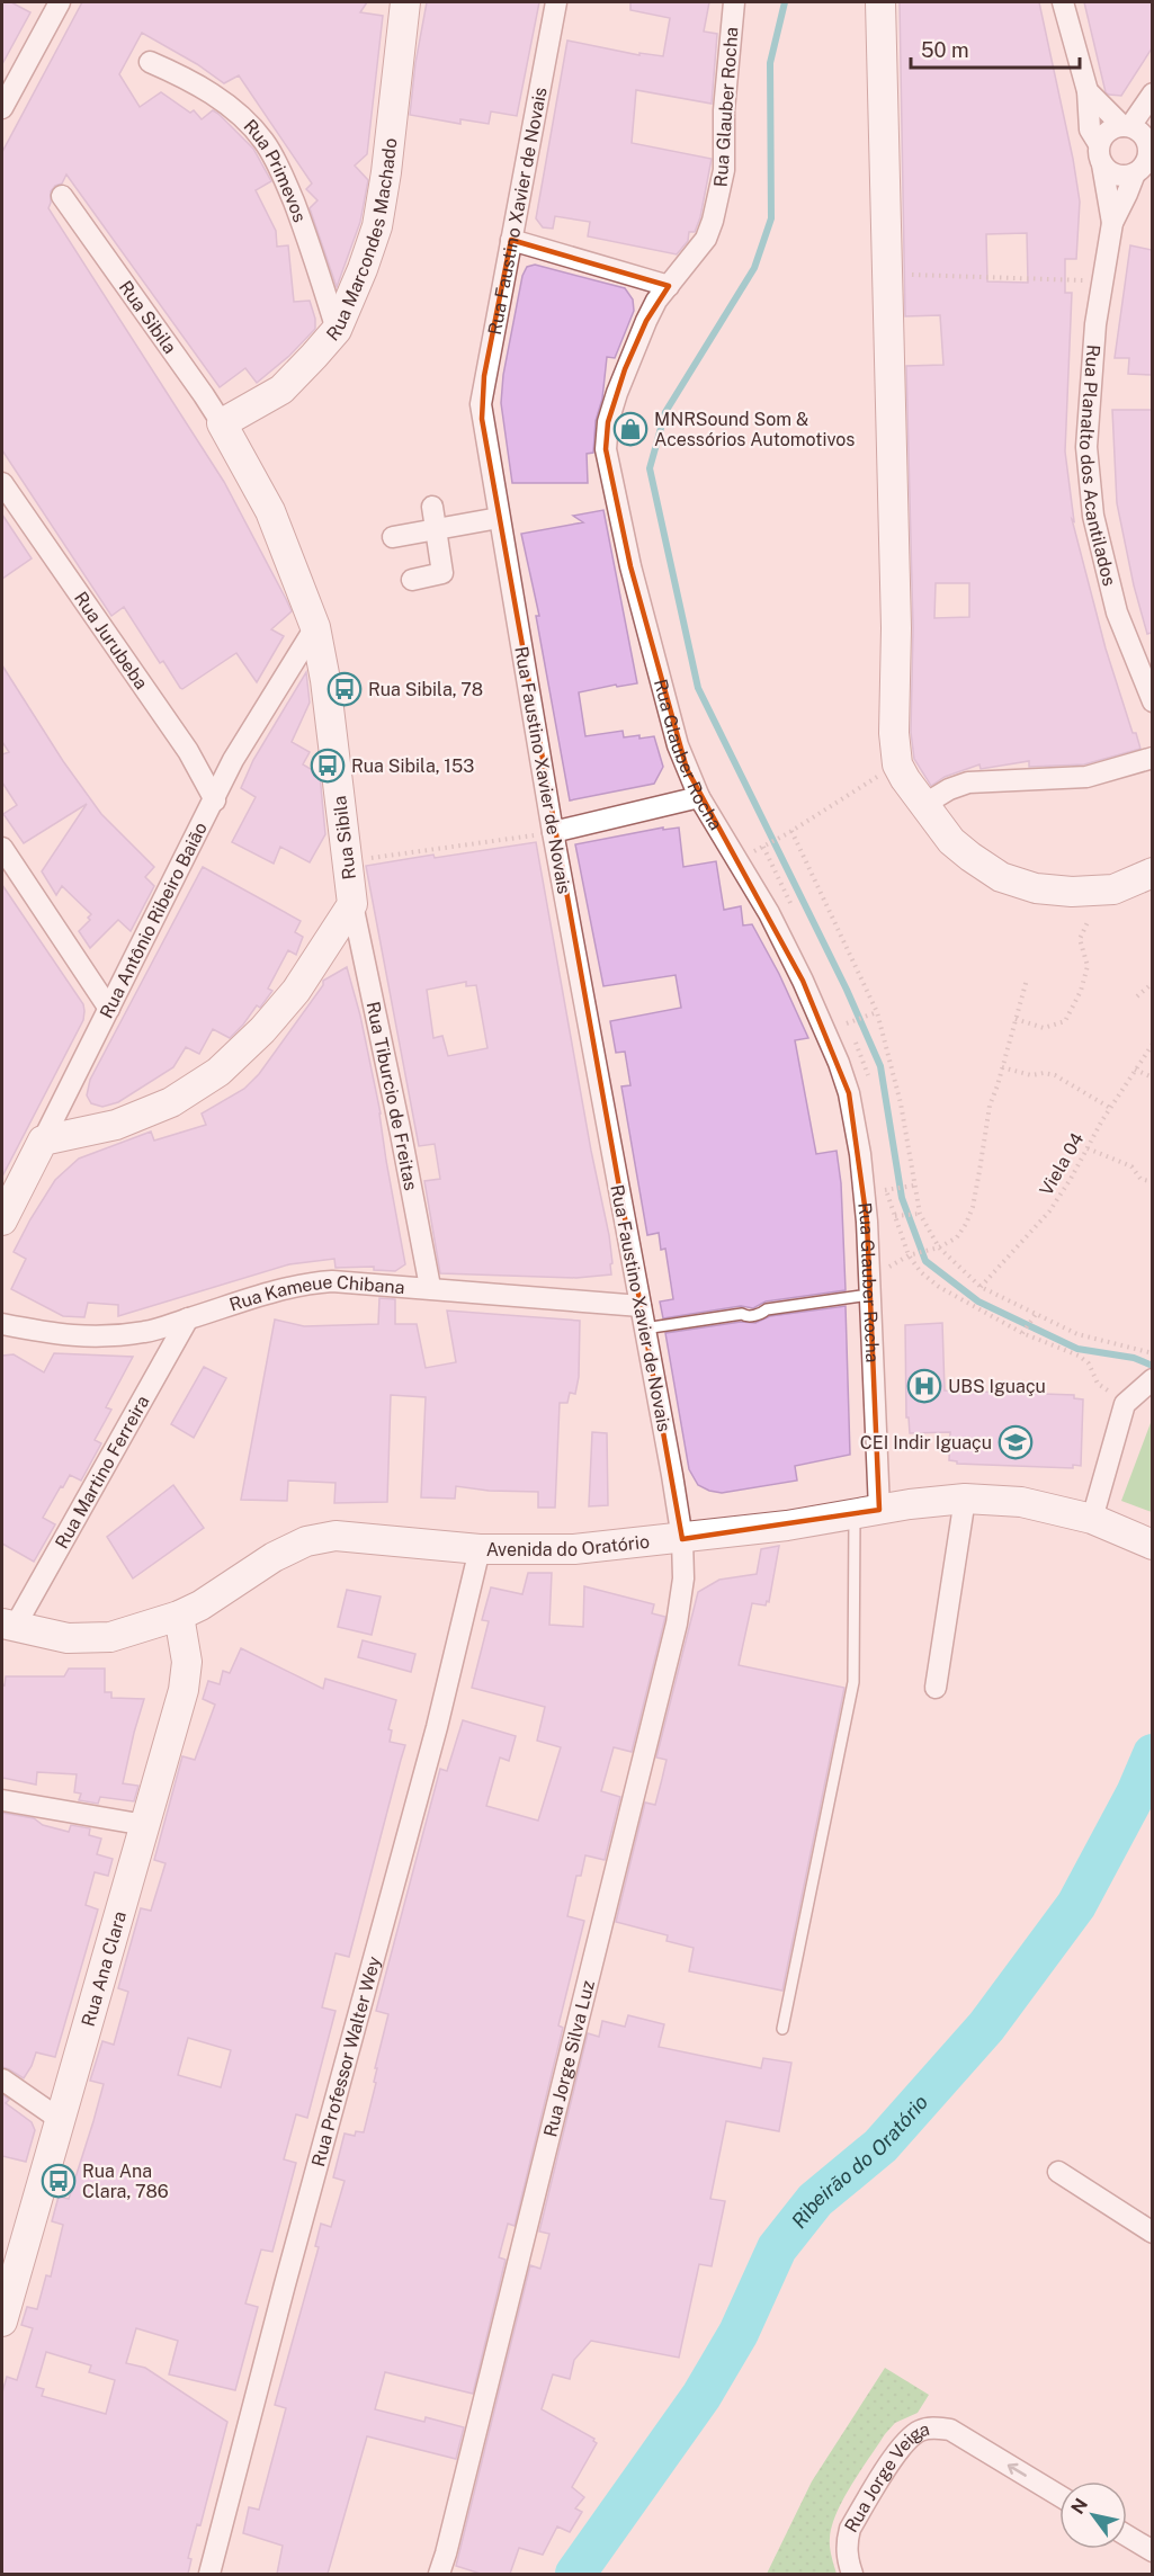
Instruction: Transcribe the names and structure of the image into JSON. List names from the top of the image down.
{
  "streets": {
    "street": [
      "Rua Glauber Rocha",
      "Rua Primevos",
      "Rua Faustino Xavier de Novais",
      "Rua Marcondes Machado",
      "Rua Sibila",
      "Rua Planalto dos Acantilados",
      "Rua Jurubeba",
      "Rua Antônio Ribeiro Baião",
      "Rua Tiburcio de Freitas",
      "Rua Kameue Chibana",
      "Rua Martino Ferreira",
      "Avenida do Oratório",
      "Rua Ana Clara",
      "Rua Jorge Silva Luz",
      "Rua Professor Walter Wey",
      "Rua Jorge Veiga"
    ],
    "path": ["Viela 04"]
  },
  "crossings": [
    ["Rua Glauber Rocha", "Avenida do Oratório"],
    ["Rua Primevos", "Rua Marcondes Machado"],
    ["Rua Faustino Xavier de Novais", "Rua Kameue Chibana"],
    ["Rua Faustino Xavier de Novais", "Avenida do Oratório"],
    ["Rua Faustino Xavier de Novais", "Rua Jorge Silva Luz"],
    ["Rua Marcondes Machado", "Rua Sibila"],
    ["Rua Sibila", "Rua Antônio Ribeiro Baião"],
    ["Rua Sibila", "Rua Tiburcio de Freitas"],
    ["Rua Jurubeba", "Rua Antônio Ribeiro Baião"],
    ["Rua Tiburcio de Freitas", "Rua Kameue Chibana"],
    ["Rua Kameue Chibana", "Rua Martino Ferreira"],
    ["Rua Martino Ferreira", "Avenida do Oratório"],
    ["Avenida do Oratório", "Rua Ana Clara"],
    ["Avenida do Oratório", "Rua Jorge Silva Luz"],
    ["Avenida do Oratório", "Rua Professor Walter Wey"]
  ],
  "water": ["Ribeirão do Oratório"],
  "places": {
    "shop": ["MNRSound Som & Acessórios Automotivos"],
    "bus stop": ["Rua Sibila, 78", "Rua Sibila, 153", "Rua Ana Clara, 786"],
    "hospital": ["UBS Iguaçu"],
    "school or university": ["CEI Indir Iguaçu"]
  },
  "scale_bar": "50 m",
  "north": "top left"
}
